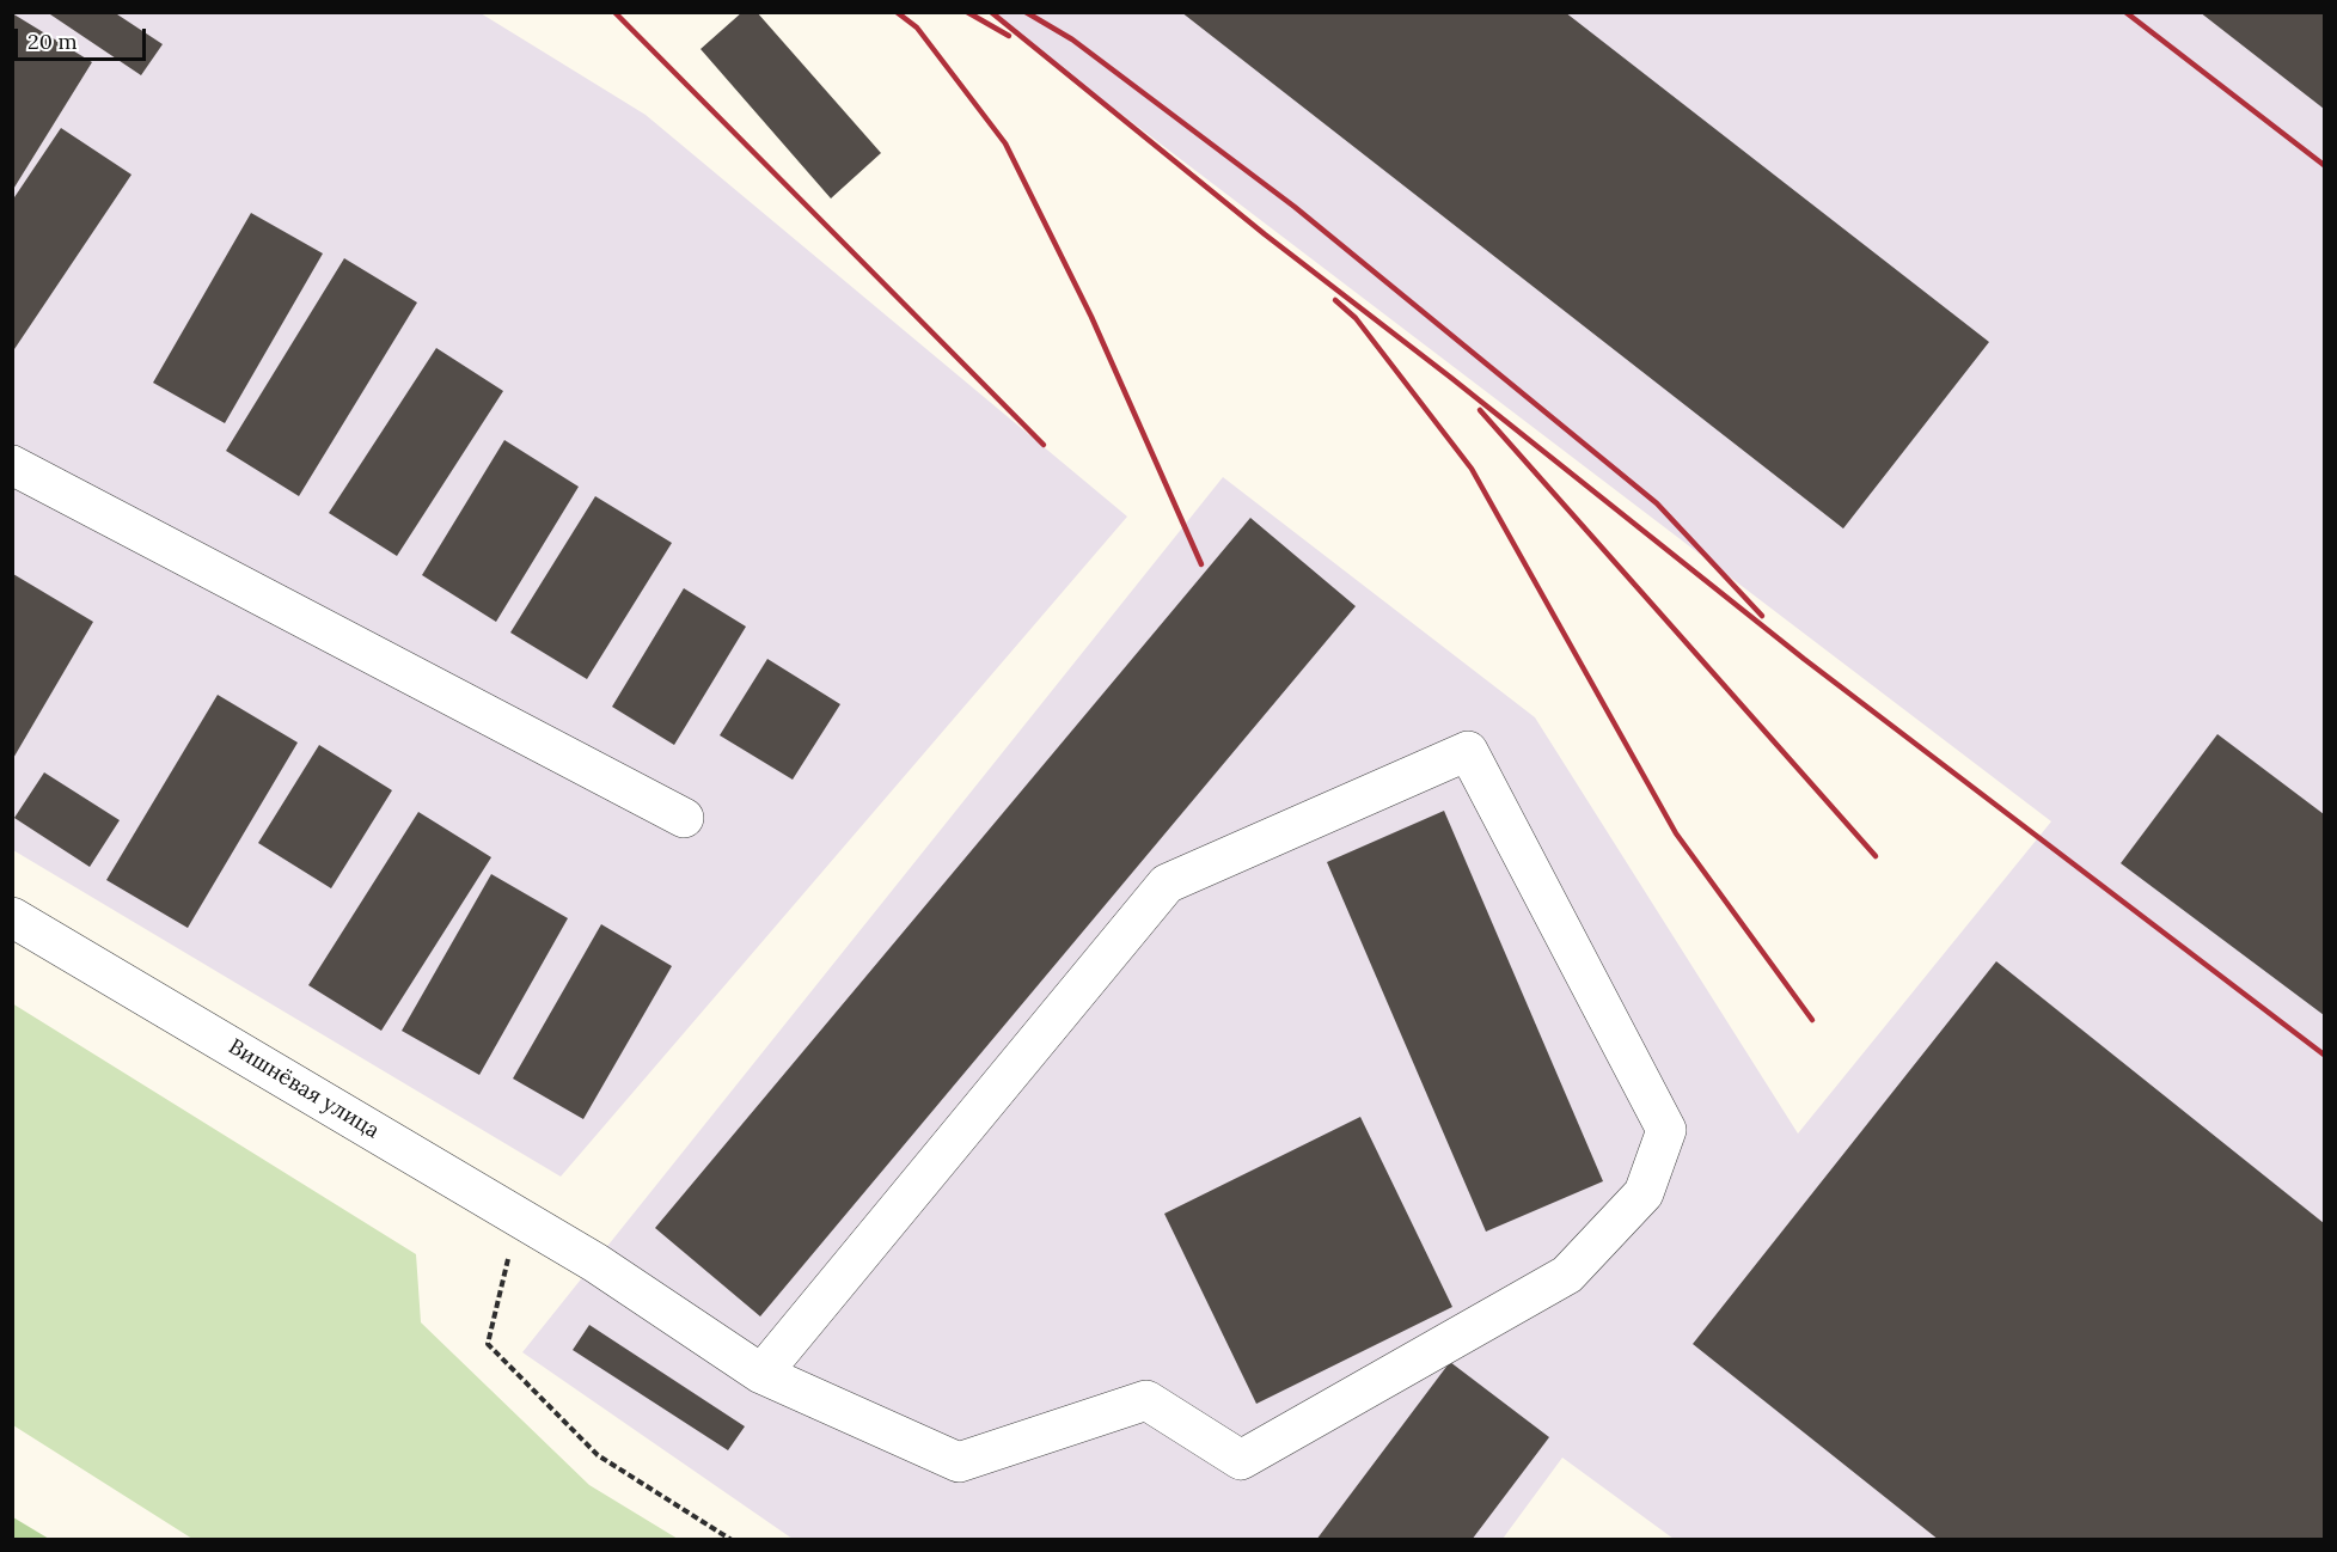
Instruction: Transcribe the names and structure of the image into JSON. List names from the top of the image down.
{
  "streets": {
    "street": ["Вишнёвая улица"]
  },
  "scale_bar": "20 m"
}
